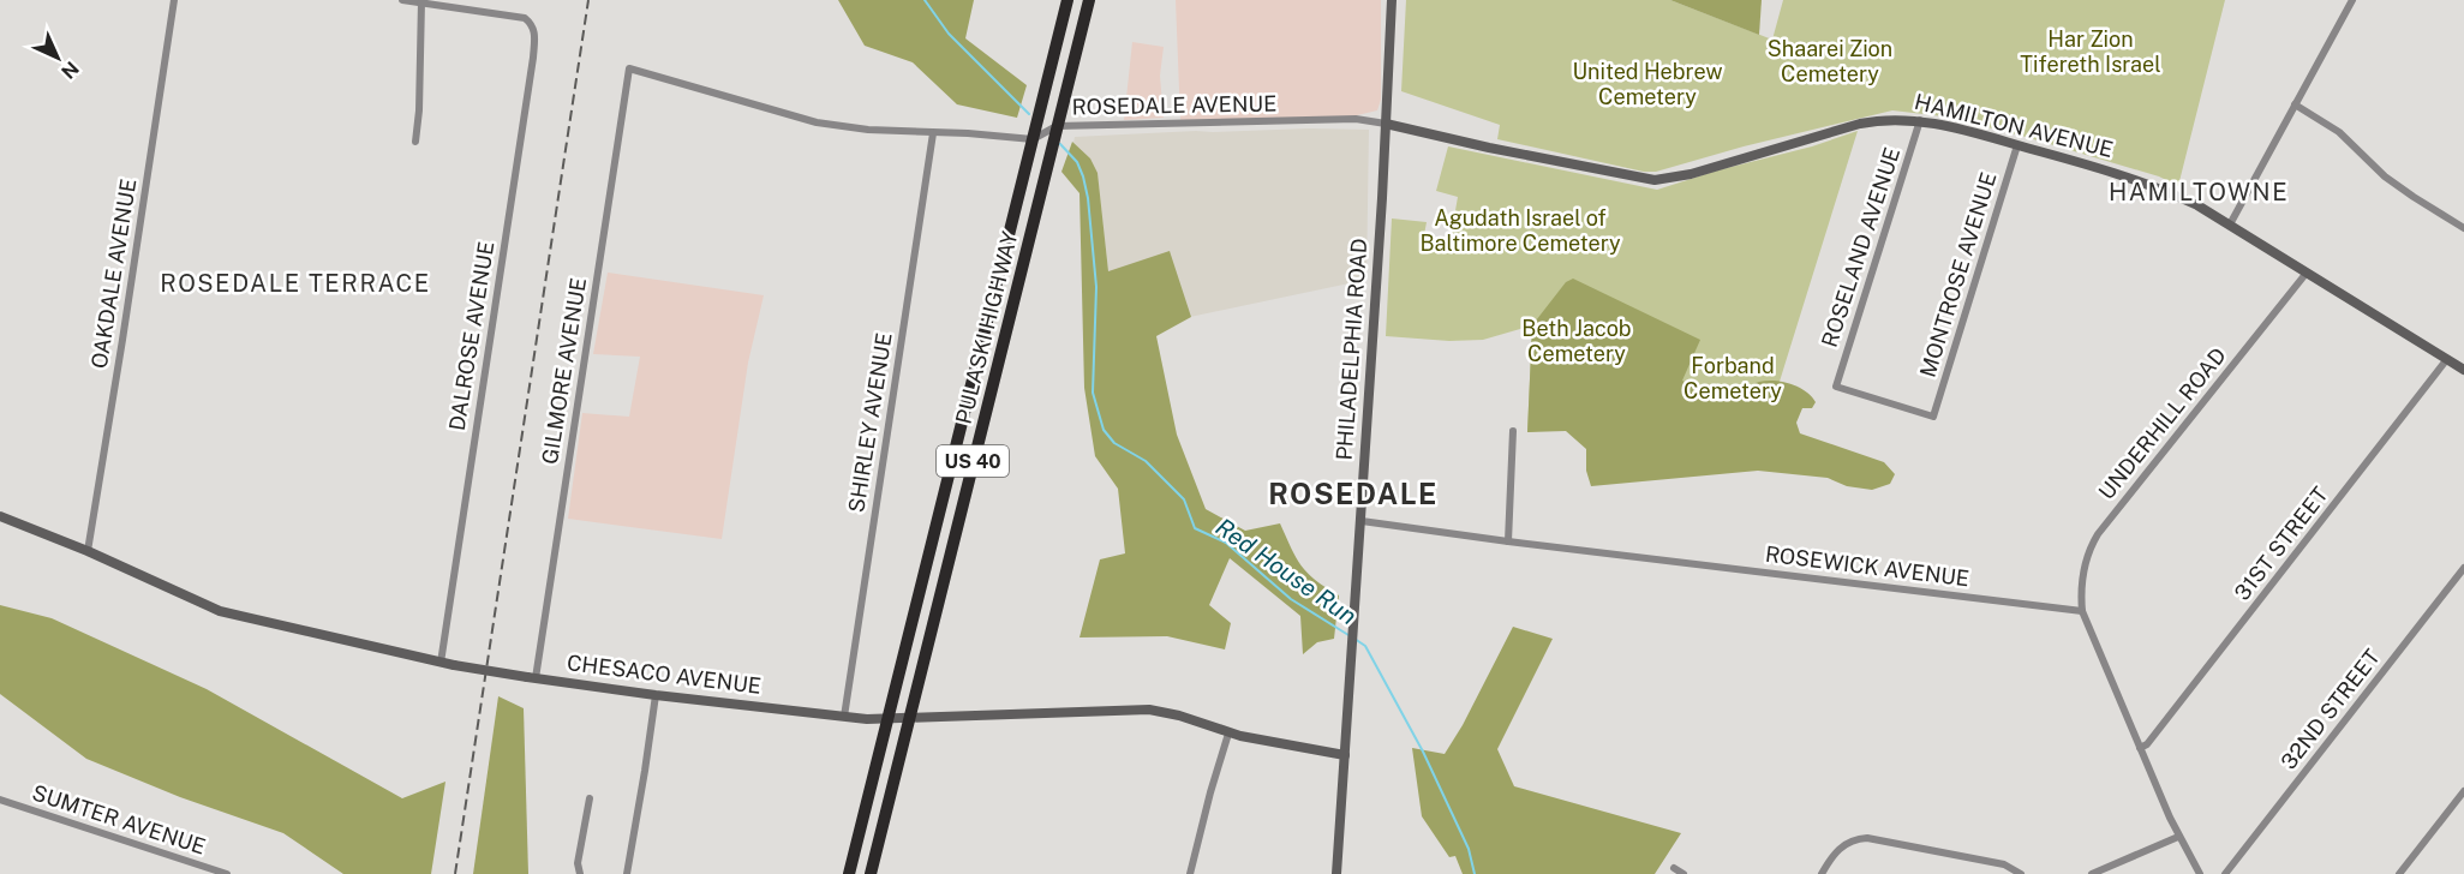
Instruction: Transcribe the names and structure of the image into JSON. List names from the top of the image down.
{
  "streets": {
    "highway": ["PULASKI HIGHWAY", "US 40"],
    "street": [
      "ROSEDALE AVENUE",
      "HAMILTON AVENUE",
      "ROSELAND AVENUE",
      "OAKDALE AVENUE",
      "MONTROSE AVENUE",
      "DALROSE AVENUE",
      "PHILADELPHIA ROAD",
      "GILMORE AVENUE",
      "SHIRLEY AVENUE",
      "UNDERHILL ROAD",
      "31ST STREET",
      "ROSEWICK AVENUE",
      "CHESACO AVENUE",
      "32ND STREET",
      "SUMTER AVENUE"
    ]
  },
  "crossings": [
    ["ROSEDALE AVENUE", "HAMILTON AVENUE"],
    ["ROSEDALE AVENUE", "PULASKI HIGHWAY"],
    ["ROSEDALE AVENUE", "PHILADELPHIA ROAD"],
    ["HAMILTON AVENUE", "ROSELAND AVENUE"],
    ["HAMILTON AVENUE", "MONTROSE AVENUE"],
    ["HAMILTON AVENUE", "PHILADELPHIA ROAD"],
    ["HAMILTON AVENUE", "UNDERHILL ROAD"],
    ["HAMILTON AVENUE", "31ST STREET"],
    ["ROSELAND AVENUE", "MONTROSE AVENUE"],
    ["OAKDALE AVENUE", "CHESACO AVENUE"],
    ["PULASKI HIGHWAY", "CHESACO AVENUE"],
    ["DALROSE AVENUE", "CHESACO AVENUE"],
    ["PHILADELPHIA ROAD", "ROSEWICK AVENUE"],
    ["PHILADELPHIA ROAD", "CHESACO AVENUE"],
    ["GILMORE AVENUE", "SHIRLEY AVENUE"],
    ["GILMORE AVENUE", "CHESACO AVENUE"],
    ["SHIRLEY AVENUE", "CHESACO AVENUE"],
    ["UNDERHILL ROAD", "ROSEWICK AVENUE"]
  ],
  "districts": ["HAMILTOWNE", "ROSEDALE TERRACE", "ROSEDALE"],
  "water": ["Red House Run"],
  "parks": [
    "Har Zion Tifereth Israel",
    "Shaarei Zion Cemetery",
    "United Hebrew Cemetery",
    "Agudath Israel of Baltimore Cemetery",
    "Beth Jacob Cemetery",
    "Forband Cemetery"
  ],
  "north": "bottom right"
}
